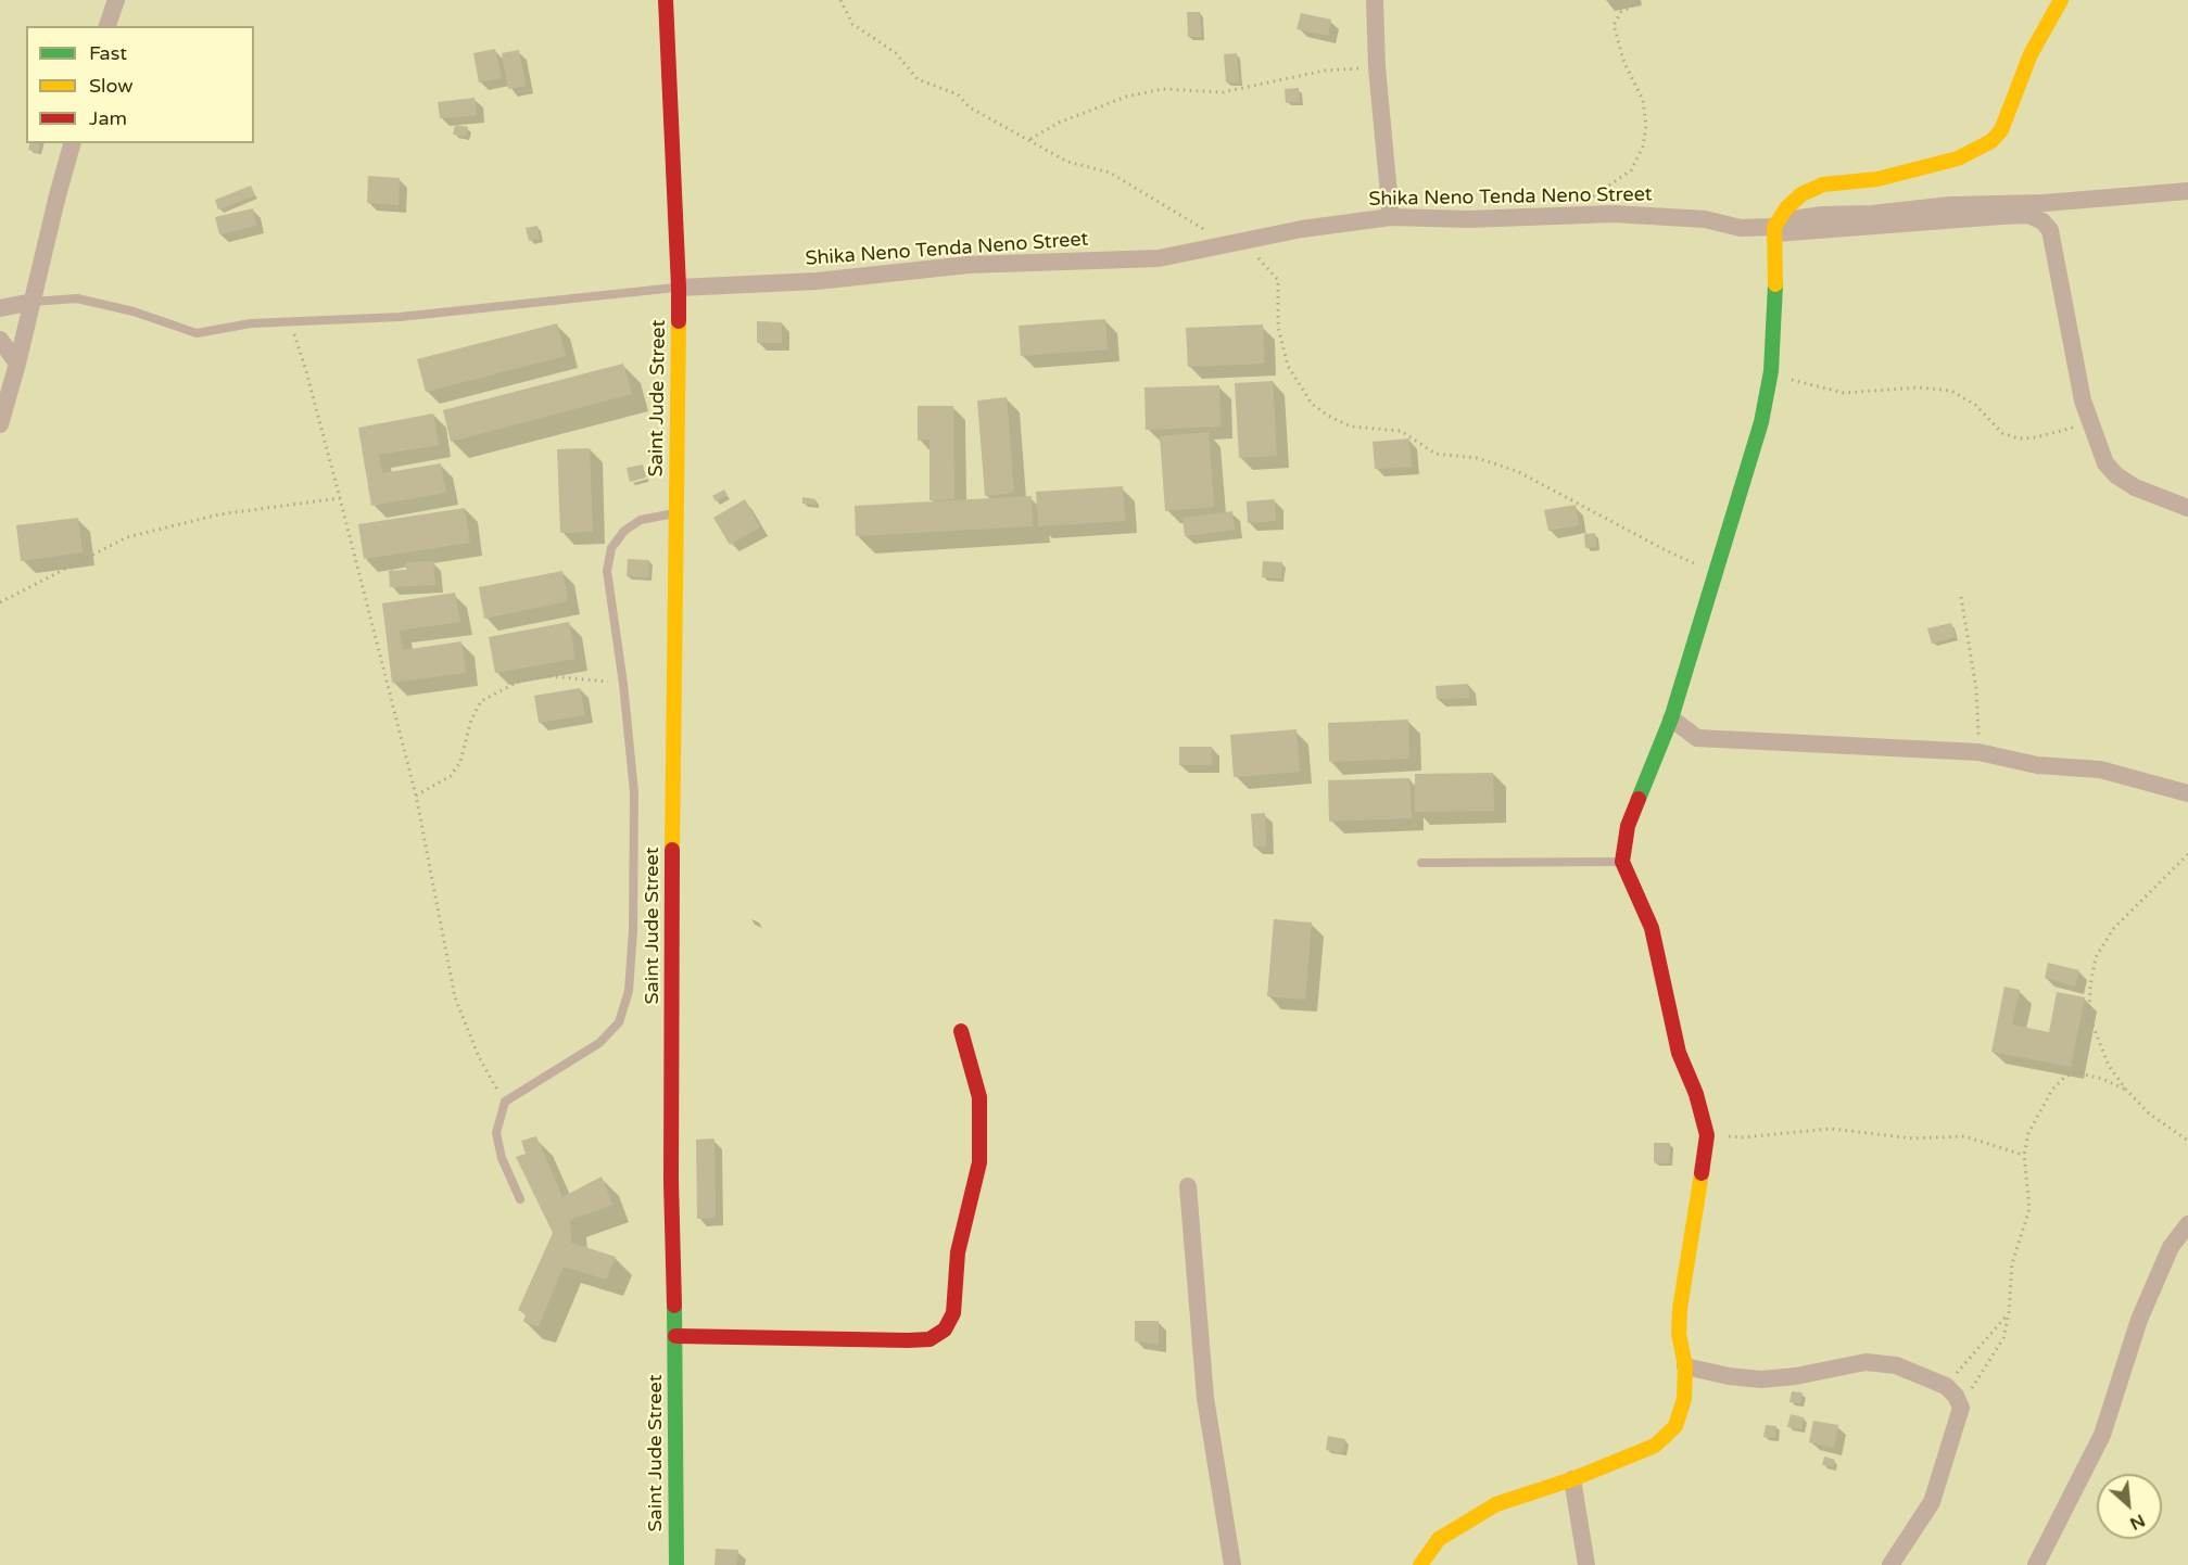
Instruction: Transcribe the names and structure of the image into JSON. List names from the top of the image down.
{
  "streets": {
    "street": ["Shika Neno Tenda Neno Street", "Saint Jude Street"]
  },
  "crossings": [
    ["Shika Neno Tenda Neno Street", "Saint Jude Street"]
  ],
  "legend": ["Fast", "Slow", "Jam"],
  "north": "bottom right"
}
